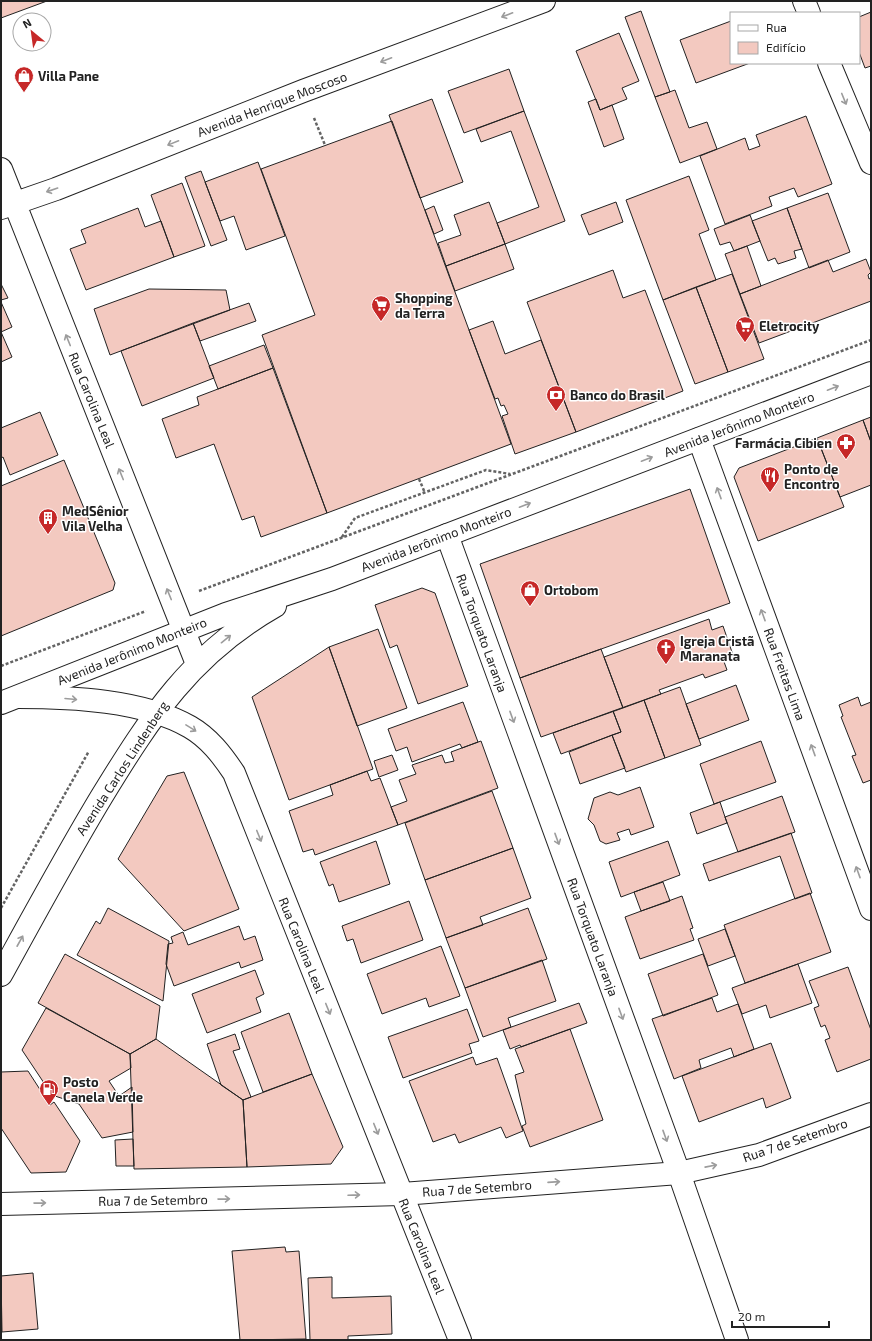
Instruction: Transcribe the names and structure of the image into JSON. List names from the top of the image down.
{
  "streets": {
    "street": [
      "Avenida Henrique Moscoso",
      "Rua Carolina Leal",
      "Avenida Jerônimo Monteiro",
      "Rua Torquato Laranja",
      "Rua Freitas Lima",
      "Avenida Carlos Lindenberg",
      "Rua 7 de Setembro"
    ]
  },
  "crossings": [
    ["Avenida Henrique Moscoso", "Rua Carolina Leal"],
    ["Rua Carolina Leal", "Avenida Jerônimo Monteiro"],
    ["Rua Carolina Leal", "Avenida Carlos Lindenberg"],
    ["Rua Carolina Leal", "Rua 7 de Setembro"],
    ["Avenida Jerônimo Monteiro", "Rua Torquato Laranja"],
    ["Avenida Jerônimo Monteiro", "Rua Freitas Lima"],
    ["Avenida Jerônimo Monteiro", "Avenida Carlos Lindenberg"],
    ["Rua Torquato Laranja", "Rua 7 de Setembro"]
  ],
  "one_way": [
    "Avenida Henrique Moscoso",
    "Avenida Jerônimo Monteiro",
    "Rua Torquato Laranja",
    "Rua Freitas Lima",
    "Avenida Carlos Lindenberg",
    "Rua 7 de Setembro"
  ],
  "places": {
    "shop": ["Villa Pane", "Ortobom"],
    "supermarket": ["Shopping da Terra", "Eletrocity"],
    "bank": ["Banco do Brasil"],
    "pharmacy": ["Farmácia Cibien"],
    "restaurant": ["Ponto de Encontro"],
    "building": ["MedSênior Vila Velha"],
    "church": ["Igreja Cristã Maranata"],
    "fuel station": ["Posto Canela Verde"]
  },
  "legend": ["Rua", "Edifício"],
  "scale_bar": "20 m",
  "north": "top left"
}
